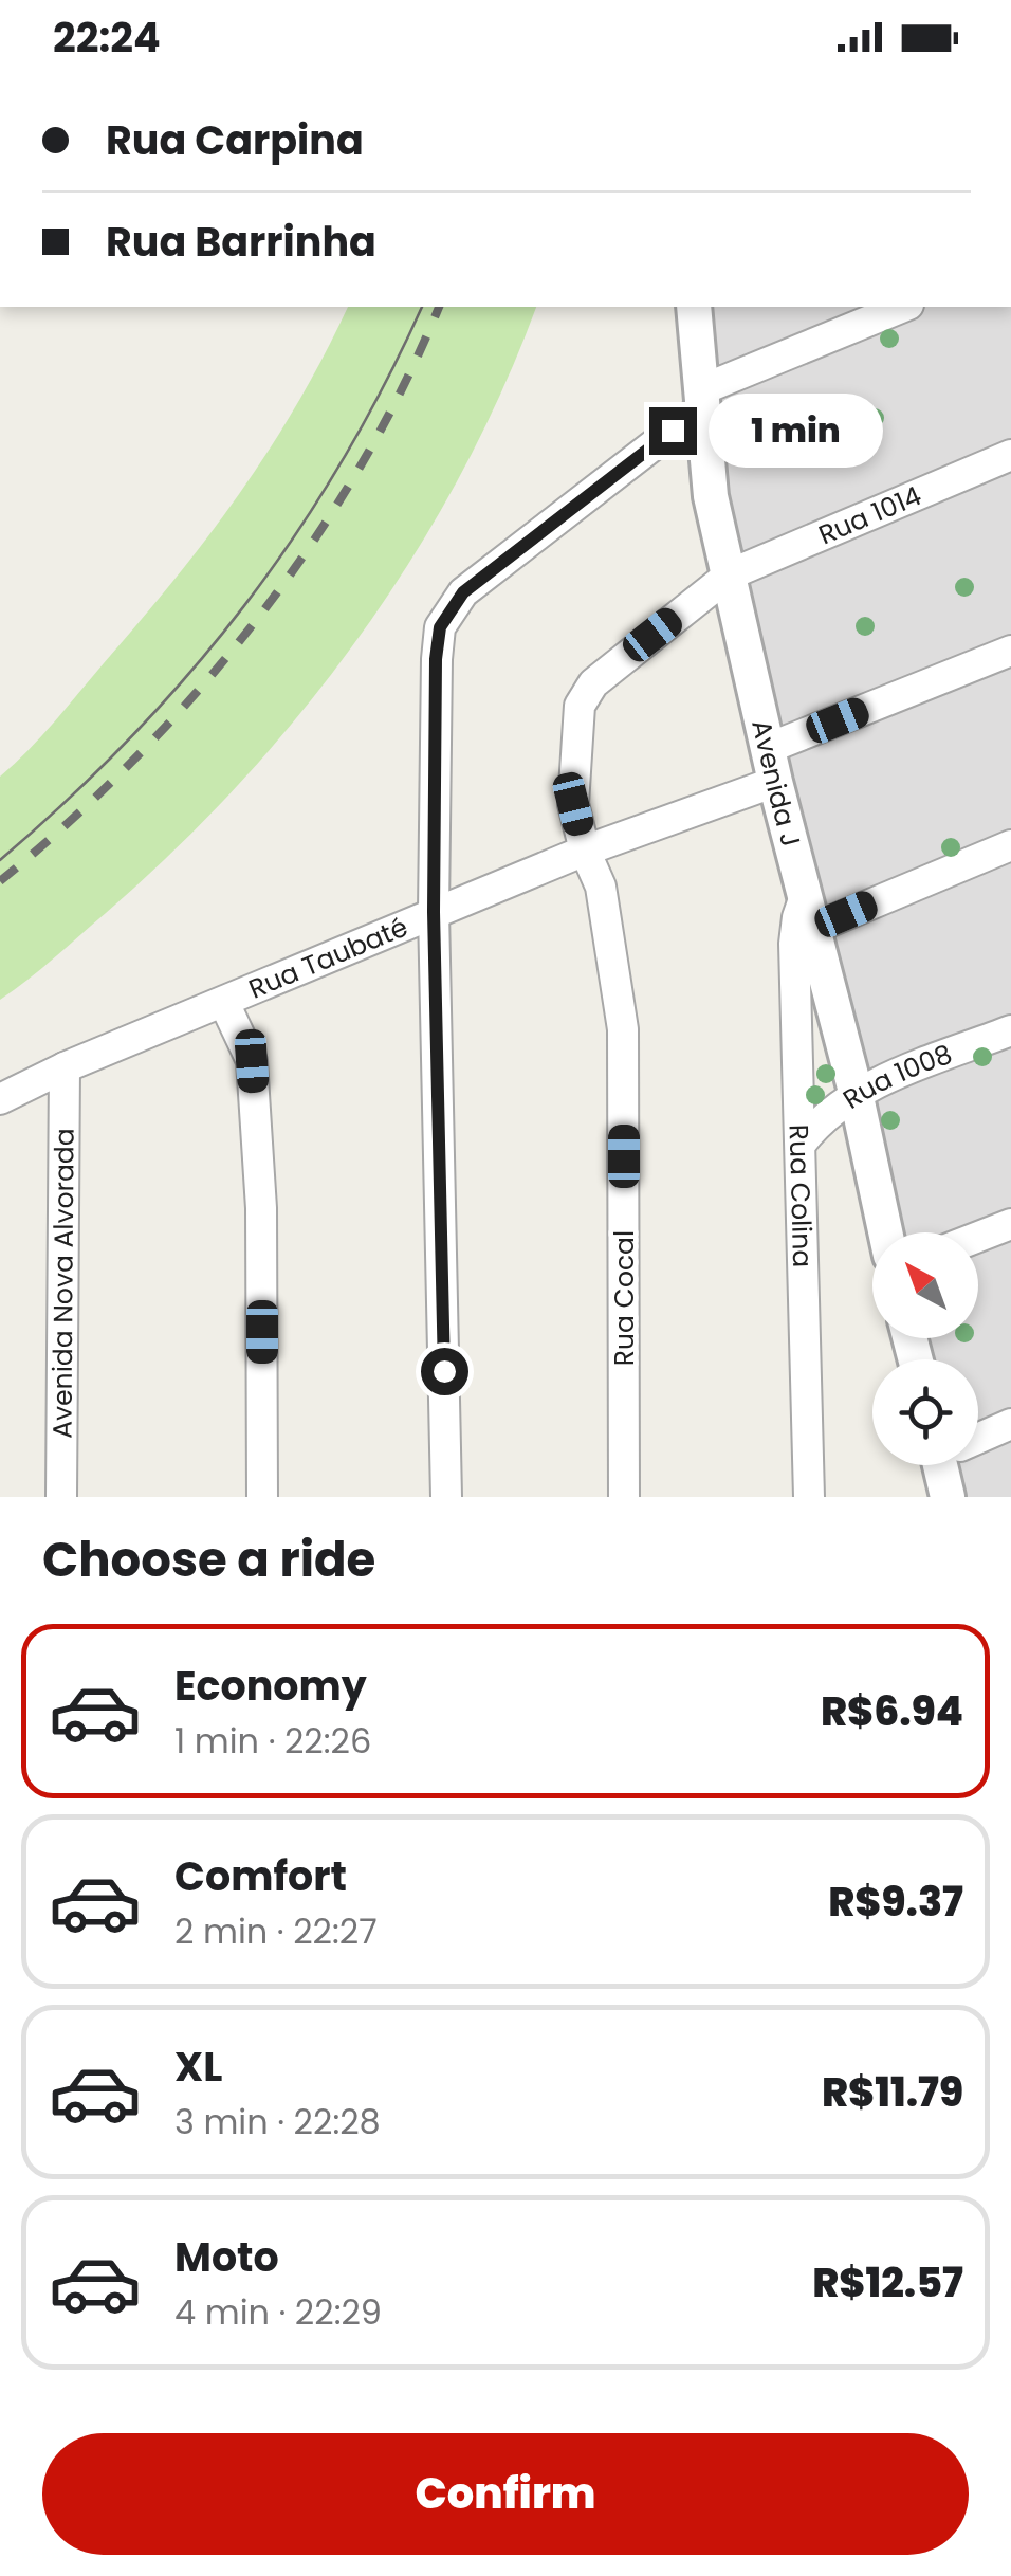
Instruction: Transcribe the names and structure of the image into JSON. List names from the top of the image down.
{
  "streets": {
    "street": [
      "Rua 1014",
      "Avenida J",
      "Rua Taubaté",
      "Rua 1008",
      "Rua Colina",
      "Avenida Nova Alvorada",
      "Rua Cocal"
    ]
  },
  "crossings": [
    ["Rua 1014", "Avenida J"],
    ["Rua 1014", "Rua Taubaté"],
    ["Rua 1014", "Rua Cocal"],
    ["Avenida J", "Rua Taubaté"],
    ["Avenida J", "Rua 1008"],
    ["Avenida J", "Rua Colina"],
    ["Rua Taubaté", "Avenida Nova Alvorada"],
    ["Rua Taubaté", "Rua Cocal"],
    ["Rua 1008", "Rua Colina"]
  ],
  "north": "top left",
  "page": {
    "status": "22:24",
    "banner": ["Rua Carpina", "Rua Barrinha"],
    "bubble": "1 min",
    "heading": "Choose a ride",
    "list": [
      {
        "name": "Economy",
        "note": "1 min · 22:26",
        "value": "R$6.94"
      },
      {
        "name": "Comfort",
        "note": "2 min · 22:27",
        "value": "R$9.37"
      },
      {
        "name": "XL",
        "note": "3 min · 22:28",
        "value": "R$11.79"
      },
      {
        "name": "Moto",
        "note": "4 min · 22:29",
        "value": "R$12.57"
      }
    ],
    "buttons": "Confirm"
  }
}
